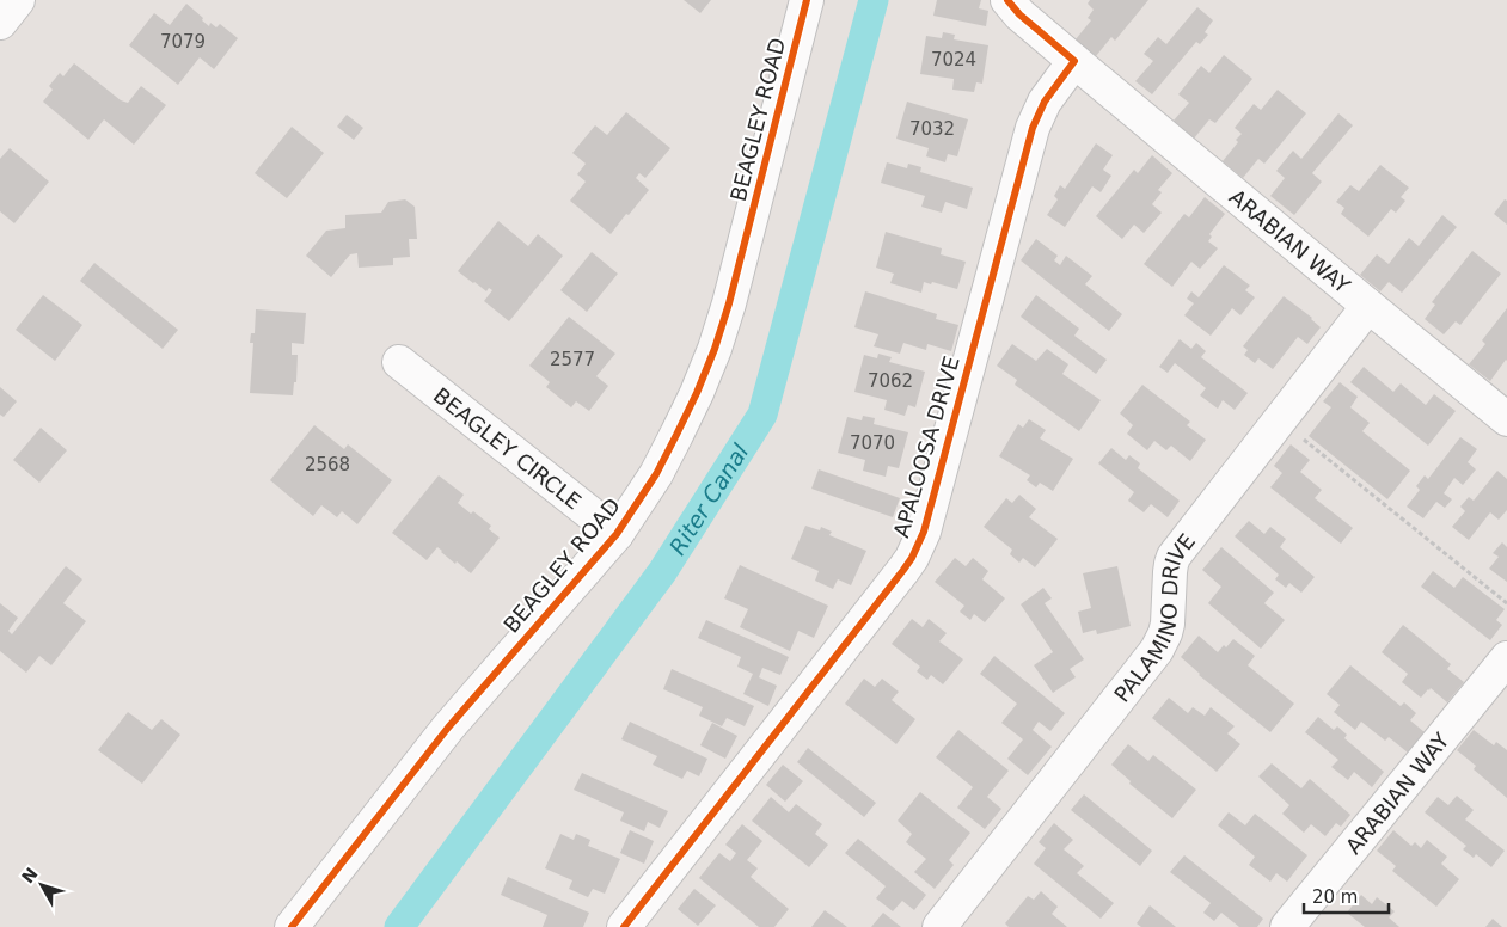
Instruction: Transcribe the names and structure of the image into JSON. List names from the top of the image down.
{
  "streets": {
    "street": [
      "BEAGLEY ROAD",
      "ARABIAN WAY",
      "APALOOSA DRIVE",
      "BEAGLEY CIRCLE",
      "PALAMINO DRIVE"
    ]
  },
  "crossings": [
    ["BEAGLEY ROAD", "BEAGLEY CIRCLE"],
    ["ARABIAN WAY", "APALOOSA DRIVE"],
    ["ARABIAN WAY", "PALAMINO DRIVE"]
  ],
  "water": ["Riter Canal"],
  "house_numbers": [
    "7079",
    "7024",
    "7032",
    "2577",
    "7062",
    "7070",
    "2568"
  ],
  "scale_bar": "20 m",
  "north": "top left"
}
